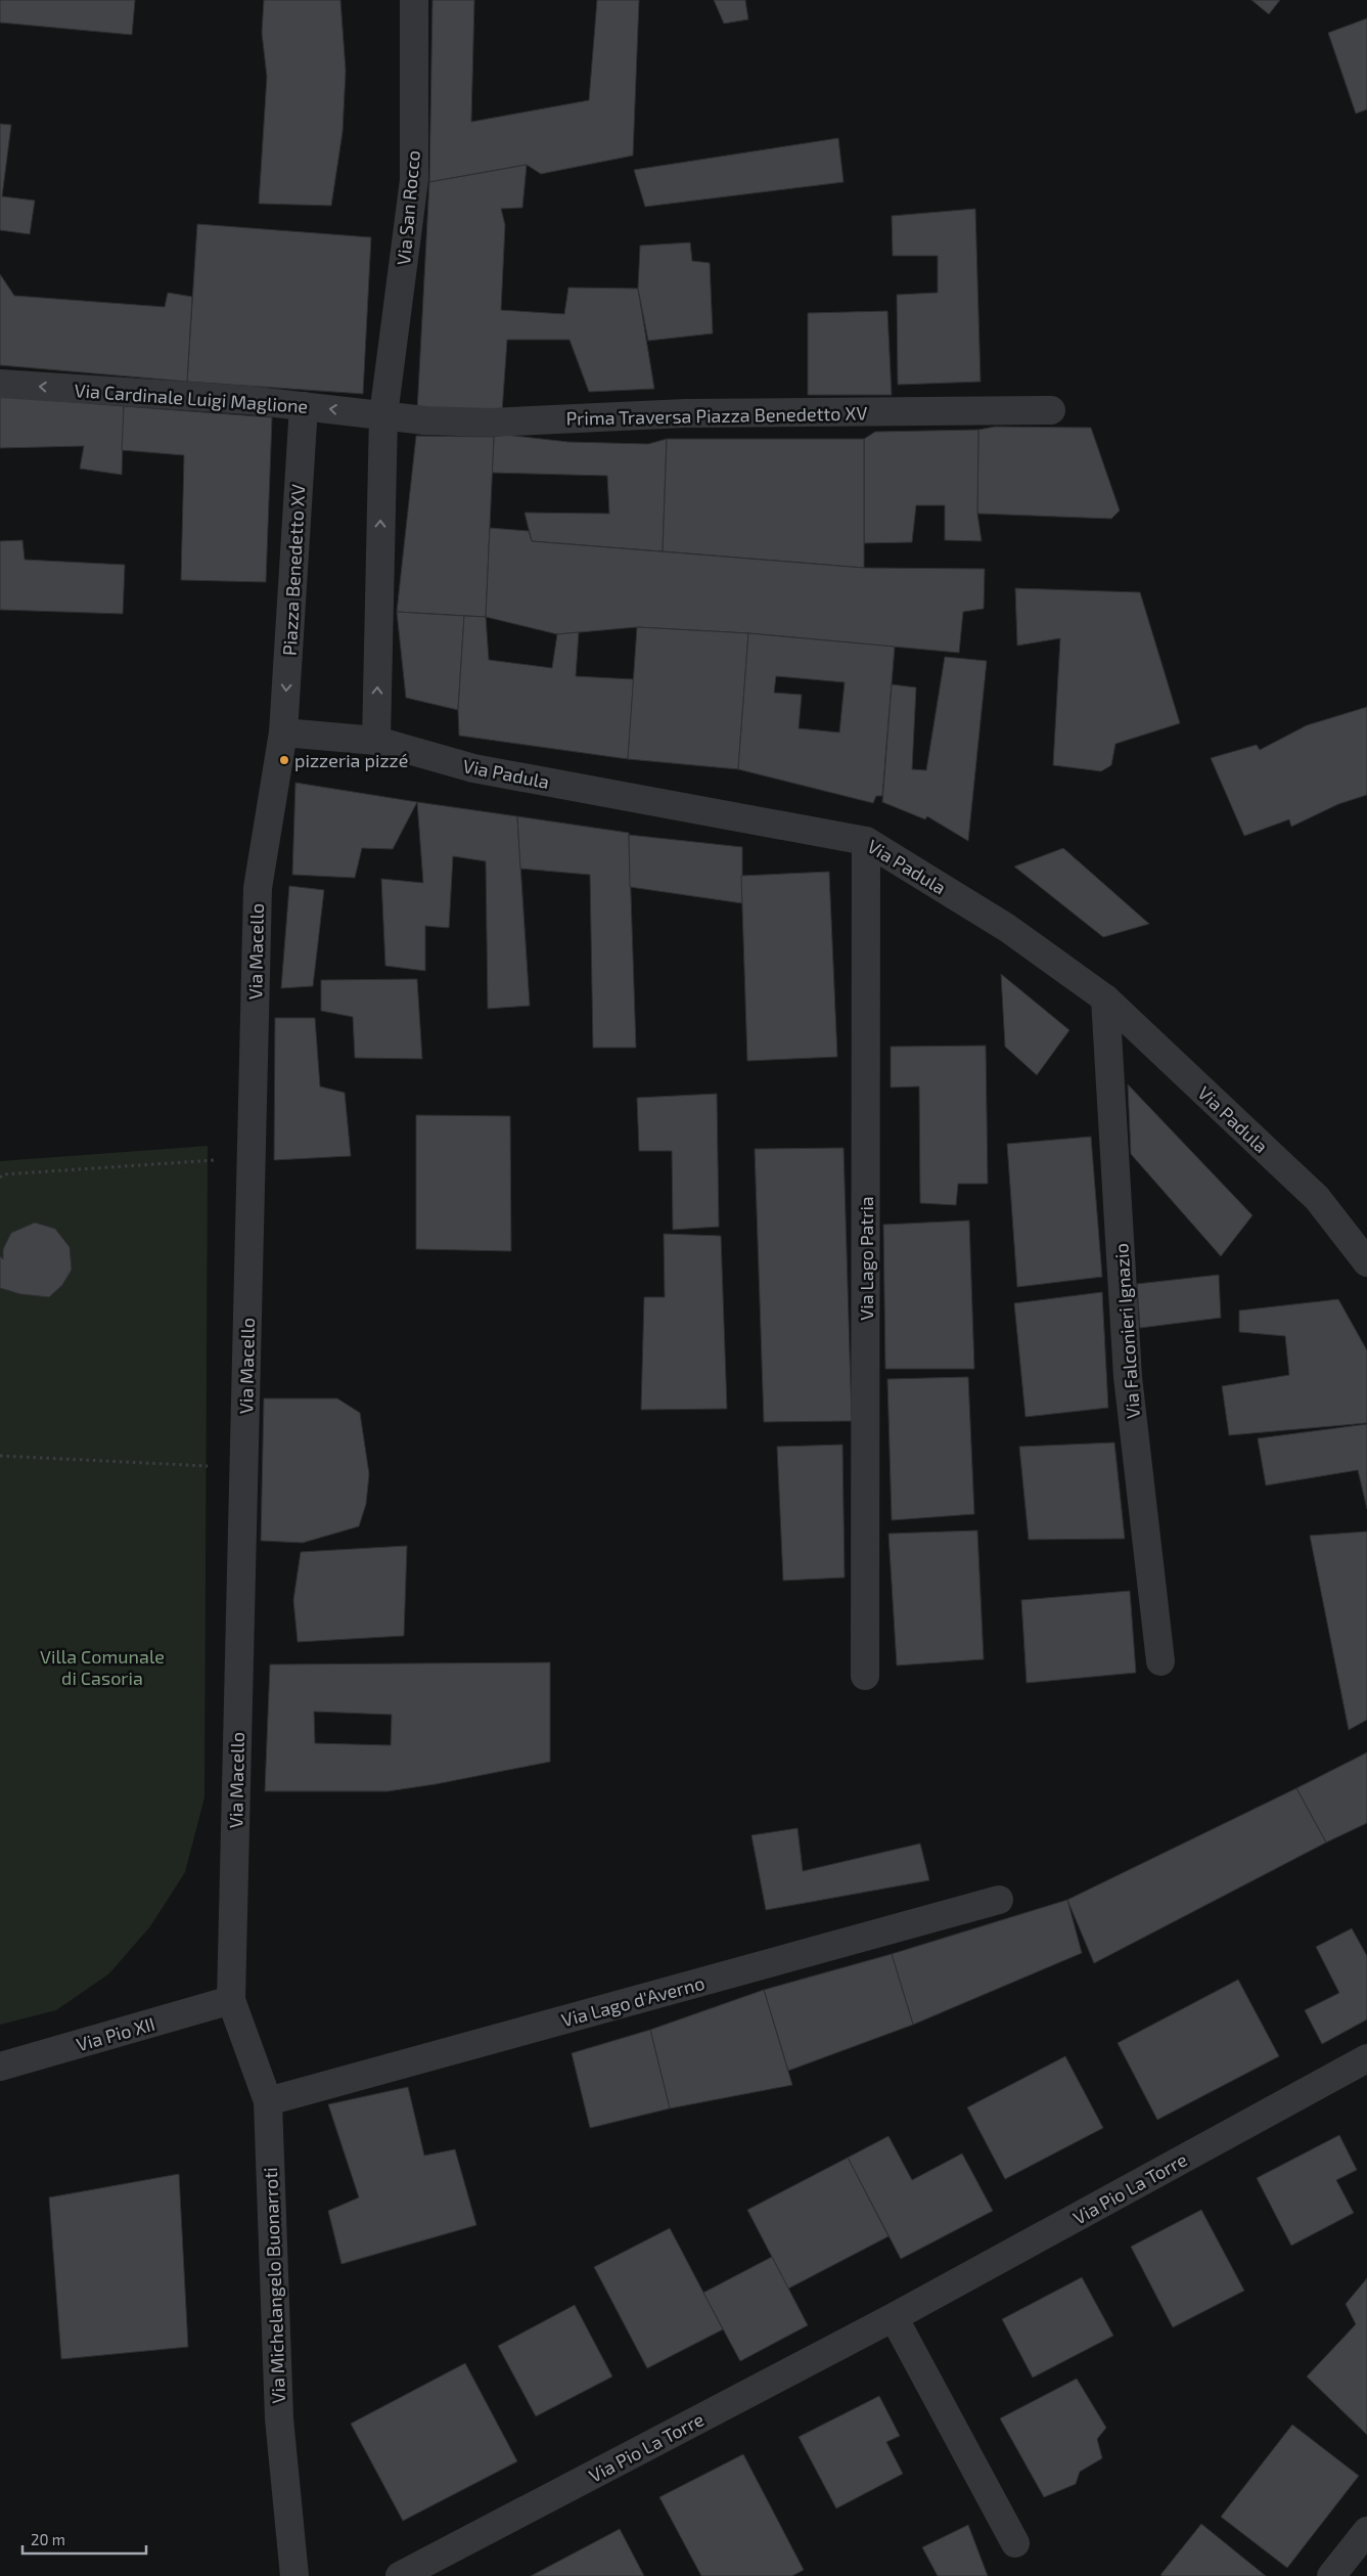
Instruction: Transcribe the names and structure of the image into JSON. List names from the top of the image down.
{
  "streets": {
    "street": [
      "Via San Rocco",
      "Via Cardinale Luigi Maglione",
      "Prima Traversa Piazza Benedetto XV",
      "Piazza Benedetto XV",
      "Via Padula",
      "Via Macello",
      "Via Lago Patria",
      "Via Falconieri Ignazio",
      "Via Lago d'Averno",
      "Via Pio XII",
      "Via Pio La Torre",
      "Via Michelangelo Buonarroti"
    ]
  },
  "crossings": [
    ["Via San Rocco", "Via Cardinale Luigi Maglione"],
    ["Via San Rocco", "Prima Traversa Piazza Benedetto XV"],
    ["Via Cardinale Luigi Maglione", "Prima Traversa Piazza Benedetto XV"],
    ["Via Cardinale Luigi Maglione", "Piazza Benedetto XV"],
    ["Piazza Benedetto XV", "Via Padula"],
    ["Piazza Benedetto XV", "Via Macello"],
    ["Via Padula", "Via Macello"],
    ["Via Padula", "Via Lago Patria"],
    ["Via Padula", "Via Falconieri Ignazio"],
    ["Via Macello", "Via Pio XII"],
    ["Via Macello", "Via Michelangelo Buonarroti"],
    ["Via Lago d'Averno", "Via Michelangelo Buonarroti"],
    ["Via Pio XII", "Via Michelangelo Buonarroti"]
  ],
  "one_way": ["Via Cardinale Luigi Maglione"],
  "parks": ["Villa Comunale di Casoria"],
  "places": ["pizzeria pizzé"],
  "scale_bar": "20 m"
}
